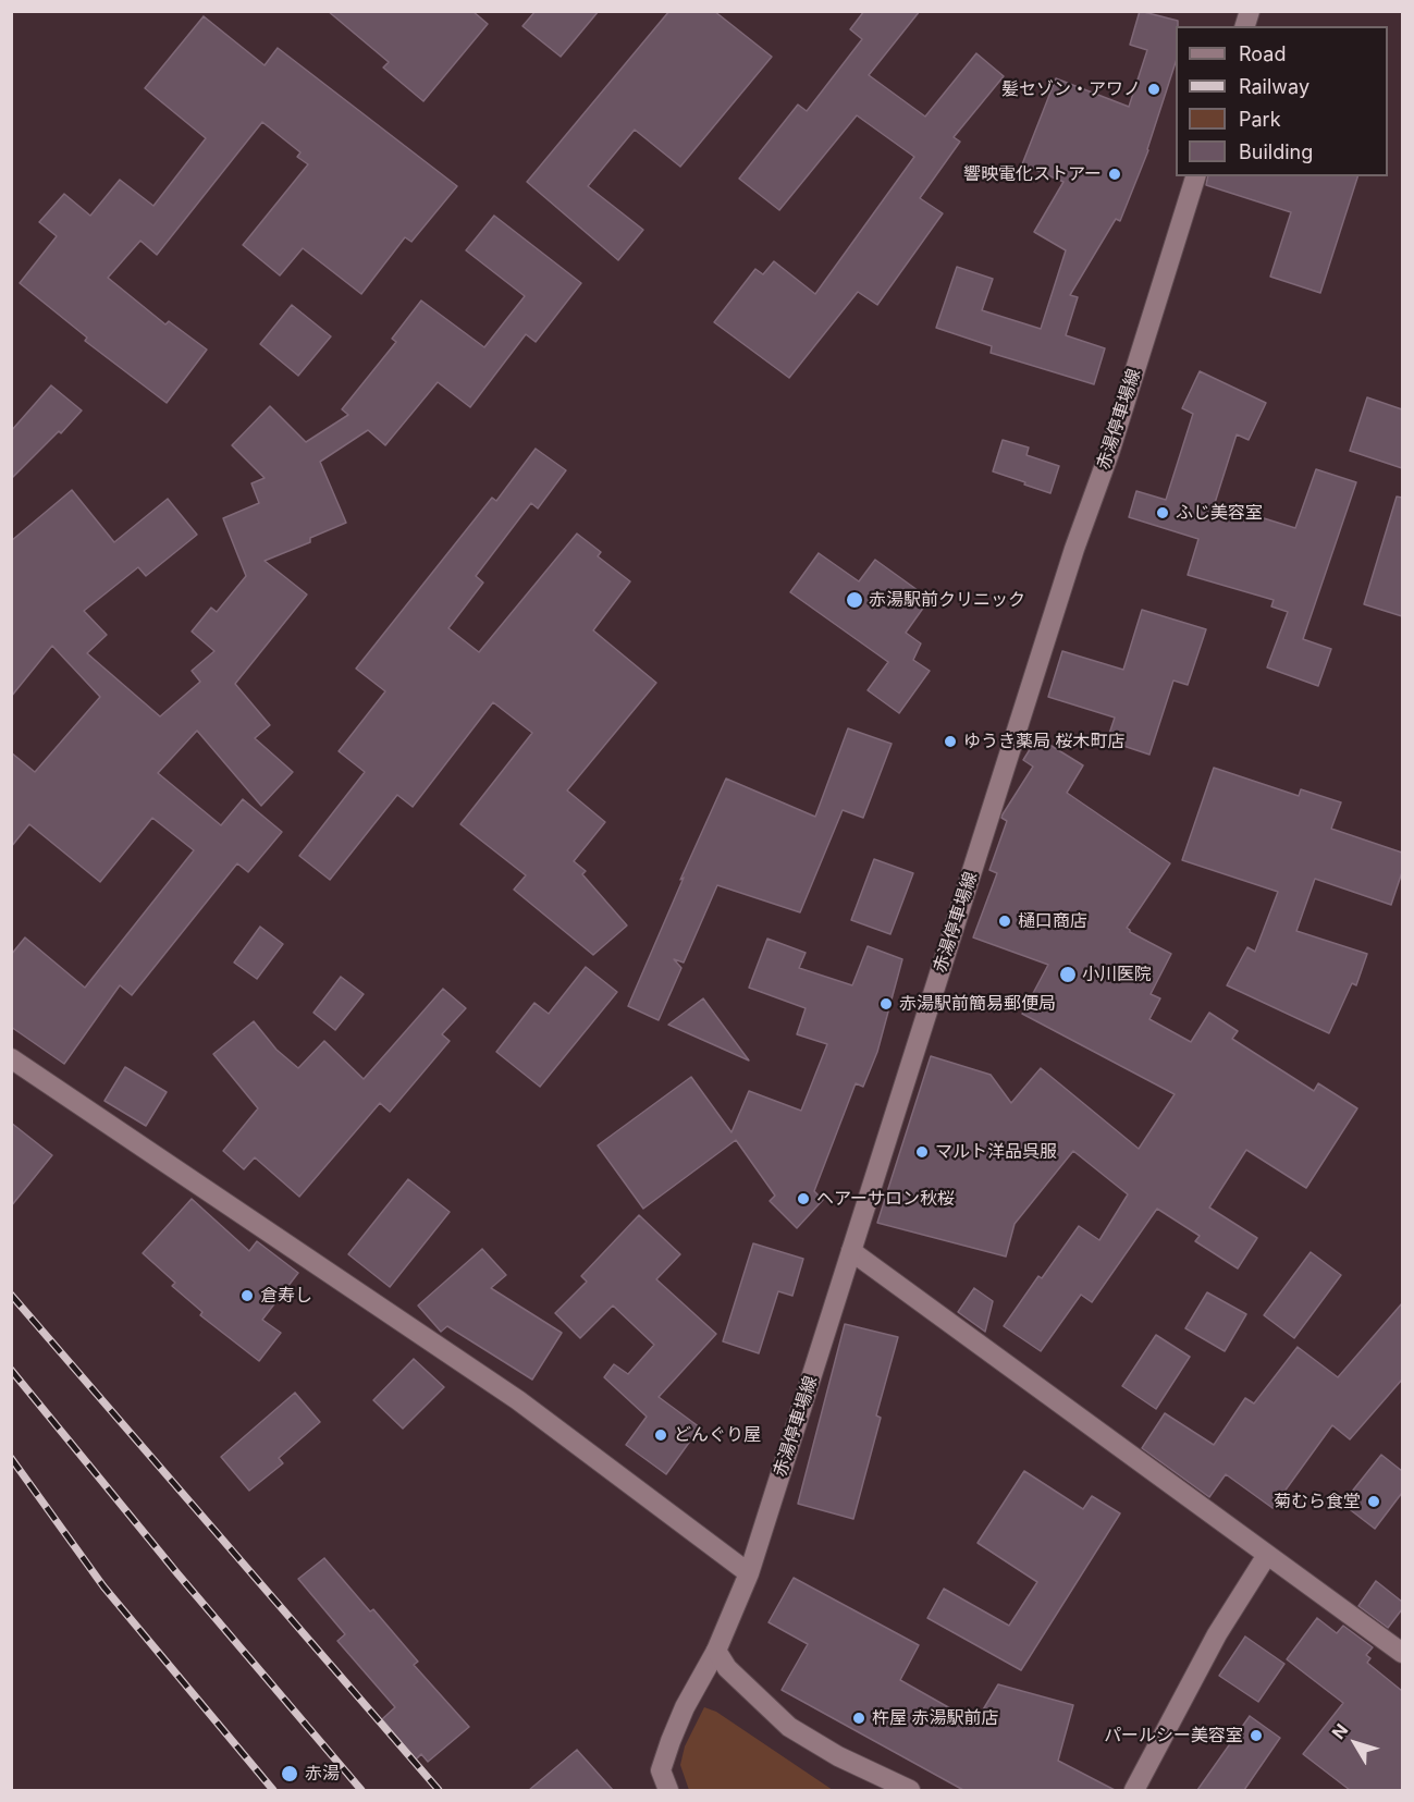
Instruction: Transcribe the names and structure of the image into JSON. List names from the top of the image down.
{
  "streets": {
    "street": ["赤湯停車場線"]
  },
  "places": [
    "髪セゾン・アワノ",
    "響映電化ストアー",
    "ふじ美容室",
    "赤湯駅前クリニック",
    "ゆうき薬局 桜木町店",
    "樋口商店",
    "小川医院",
    "赤湯駅前簡易郵便局",
    "マルト洋品呉服",
    "ヘアーサロン秋桜",
    "倉寿し",
    "どんぐり屋",
    "菊むら食堂",
    "杵屋 赤湯駅前店",
    "パールシー美容室",
    "赤湯"
  ],
  "legend": [
    "Road",
    "Railway",
    "Park",
    "Building"
  ],
  "north": "top left"
}
